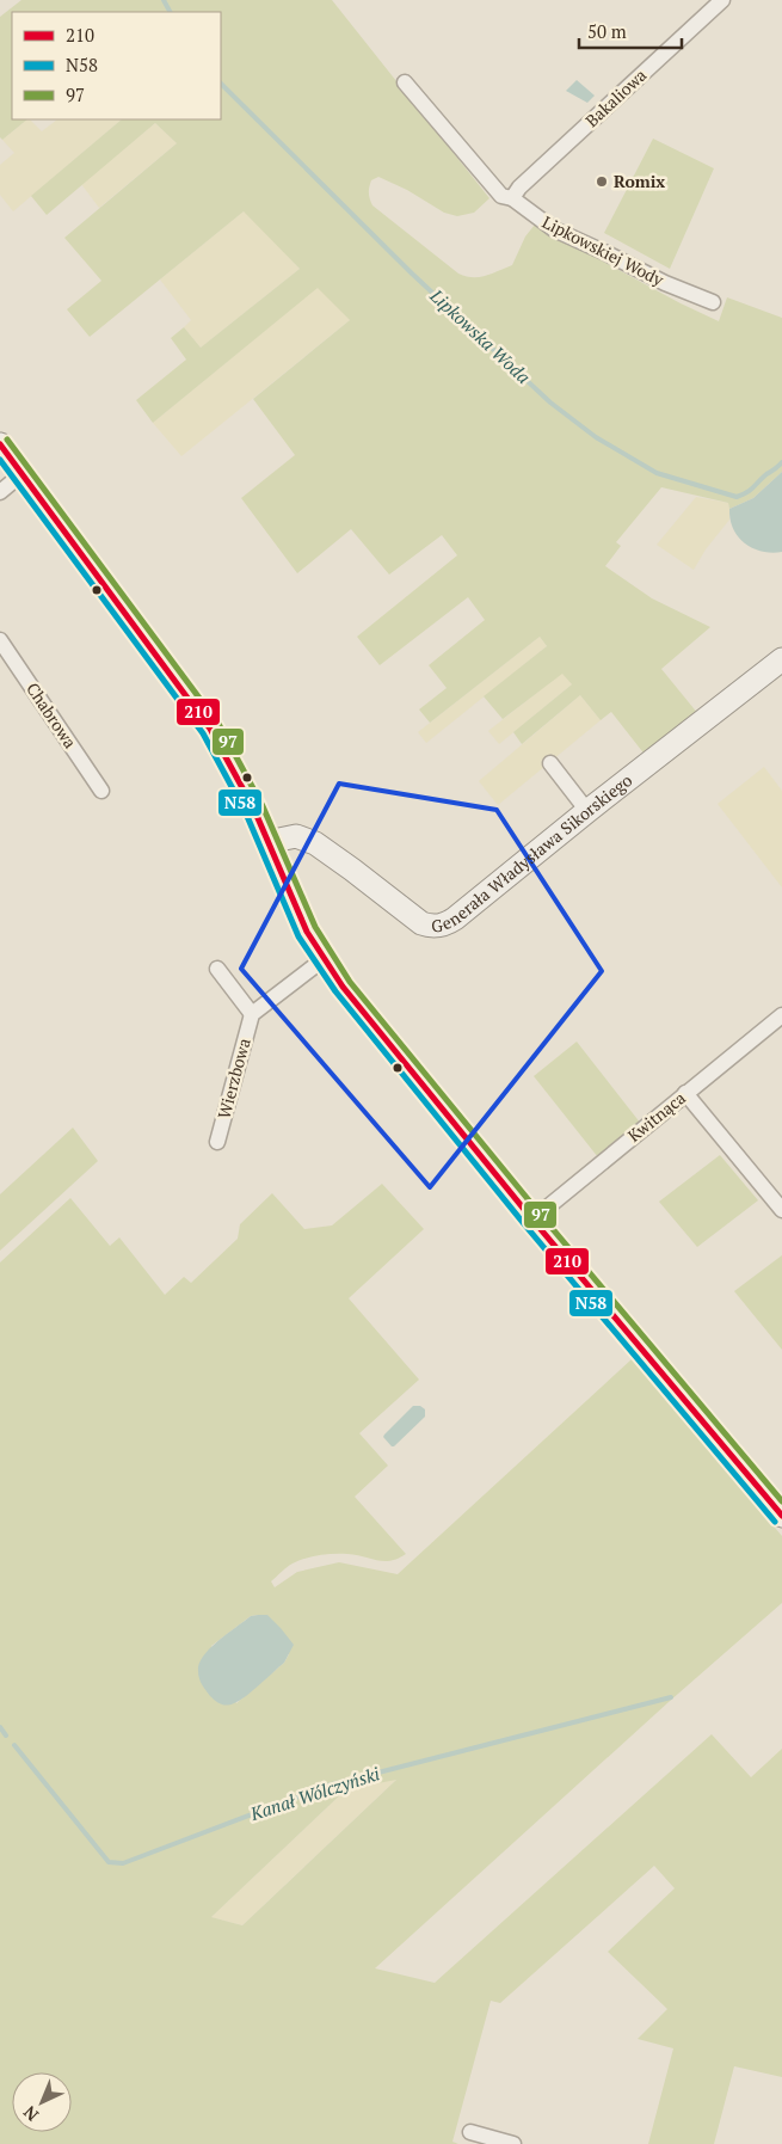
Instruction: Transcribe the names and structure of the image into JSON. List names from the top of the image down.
{
  "streets": {
    "main road": ["Generała Władysława Sikorskiego"],
    "street": [
      "Bakaliowa",
      "Lipkowskiej Wody",
      "Chabrowa",
      "Wierzbowa",
      "Kwitnąca"
    ]
  },
  "crossings": [
    ["Bakaliowa", "Lipkowskiej Wody"]
  ],
  "water": ["Lipkowska Woda", "Kanał Wólczyński"],
  "places": ["Romix"],
  "lines": ["transit line 97", "transit line 210", "transit line N58"],
  "legend": ["210", "N58", "97"],
  "scale_bar": "50 m",
  "north": "bottom left"
}
